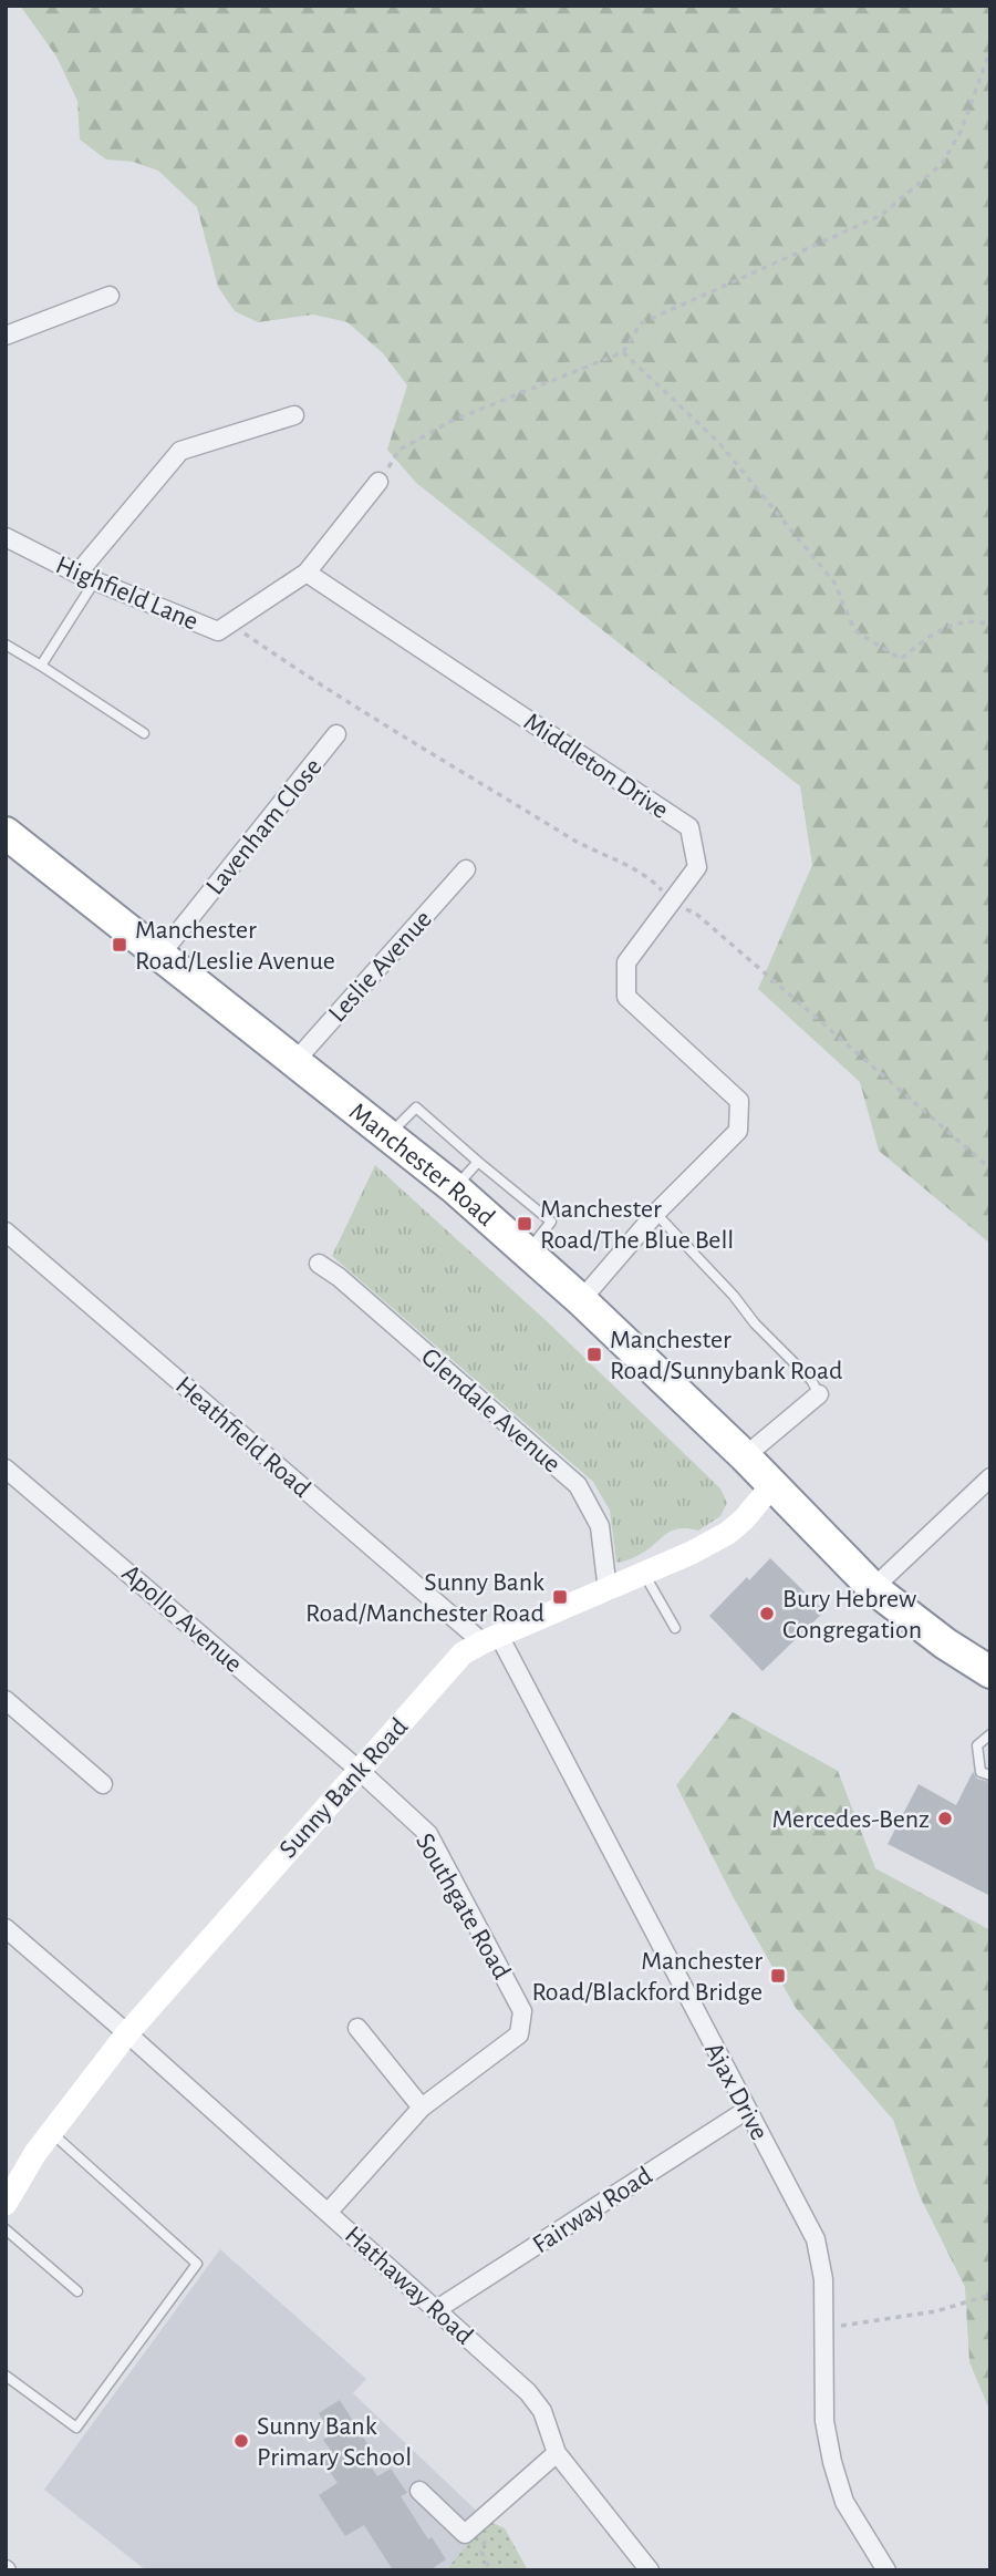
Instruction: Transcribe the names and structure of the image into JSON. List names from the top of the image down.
{
  "streets": {
    "highway": ["Manchester Road"],
    "street": [
      "Highfield Lane",
      "Middleton Drive",
      "Lavenham Close",
      "Leslie Avenue",
      "Glendale Avenue",
      "Heathfield Road",
      "Apollo Avenue",
      "Sunny Bank Road",
      "Southgate Road",
      "Ajax Drive",
      "Fairway Road",
      "Hathaway Road"
    ]
  },
  "crossings": [
    ["Highfield Lane", "Middleton Drive"],
    ["Middleton Drive", "Manchester Road"],
    ["Lavenham Close", "Manchester Road"],
    ["Leslie Avenue", "Manchester Road"],
    ["Manchester Road", "Sunny Bank Road"],
    ["Glendale Avenue", "Sunny Bank Road"],
    ["Heathfield Road", "Sunny Bank Road"],
    ["Heathfield Road", "Ajax Drive"],
    ["Apollo Avenue", "Sunny Bank Road"],
    ["Apollo Avenue", "Southgate Road"],
    ["Sunny Bank Road", "Southgate Road"],
    ["Sunny Bank Road", "Ajax Drive"],
    ["Sunny Bank Road", "Hathaway Road"],
    ["Southgate Road", "Hathaway Road"],
    ["Ajax Drive", "Fairway Road"],
    ["Fairway Road", "Hathaway Road"]
  ],
  "places": {
    "transit": [
      "Manchester Road/Leslie Avenue",
      "Manchester Road/The Blue Bell",
      "Manchester Road/Sunnybank Road",
      "Sunny Bank Road/Manchester Road",
      "Manchester Road/Blackford Bridge"
    ],
    "other": ["Bury Hebrew Congregation", "Mercedes-Benz", "Sunny Bank Primary School"]
  }
}
